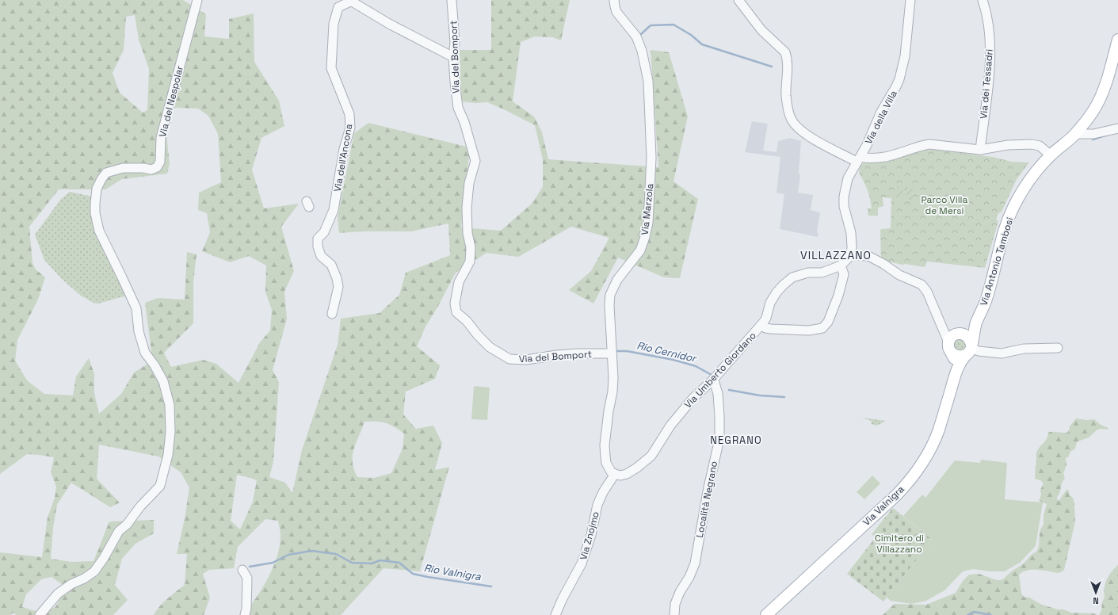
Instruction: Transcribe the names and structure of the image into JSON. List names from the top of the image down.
{
  "streets": {
    "main road": ["Via Antonio Tambosi", "Via Valnigra"],
    "street": [
      "Via del Bomport",
      "Via dei Tessadri",
      "Via del Nespolar",
      "Via della Villa",
      "Via dell'Ancona",
      "Via Marzola",
      "Via Umberto Giordano",
      "Località Negrano",
      "Via Znojmo"
    ]
  },
  "crossings": [
    ["Via del Bomport", "Via Marzola"],
    ["Via Marzola", "Via Umberto Giordano"],
    ["Via Marzola", "Via Znojmo"],
    ["Via Antonio Tambosi", "Via Valnigra"],
    ["Via Umberto Giordano", "Località Negrano"],
    ["Via Umberto Giordano", "Via Znojmo"]
  ],
  "districts": ["VILLAZZANO", "NEGRANO"],
  "water": ["Rio Cernidor", "Rio Valnigra"],
  "parks": ["Parco Villa de Mersi", "Cimitero di Villazzano"],
  "north": "bottom"
}
